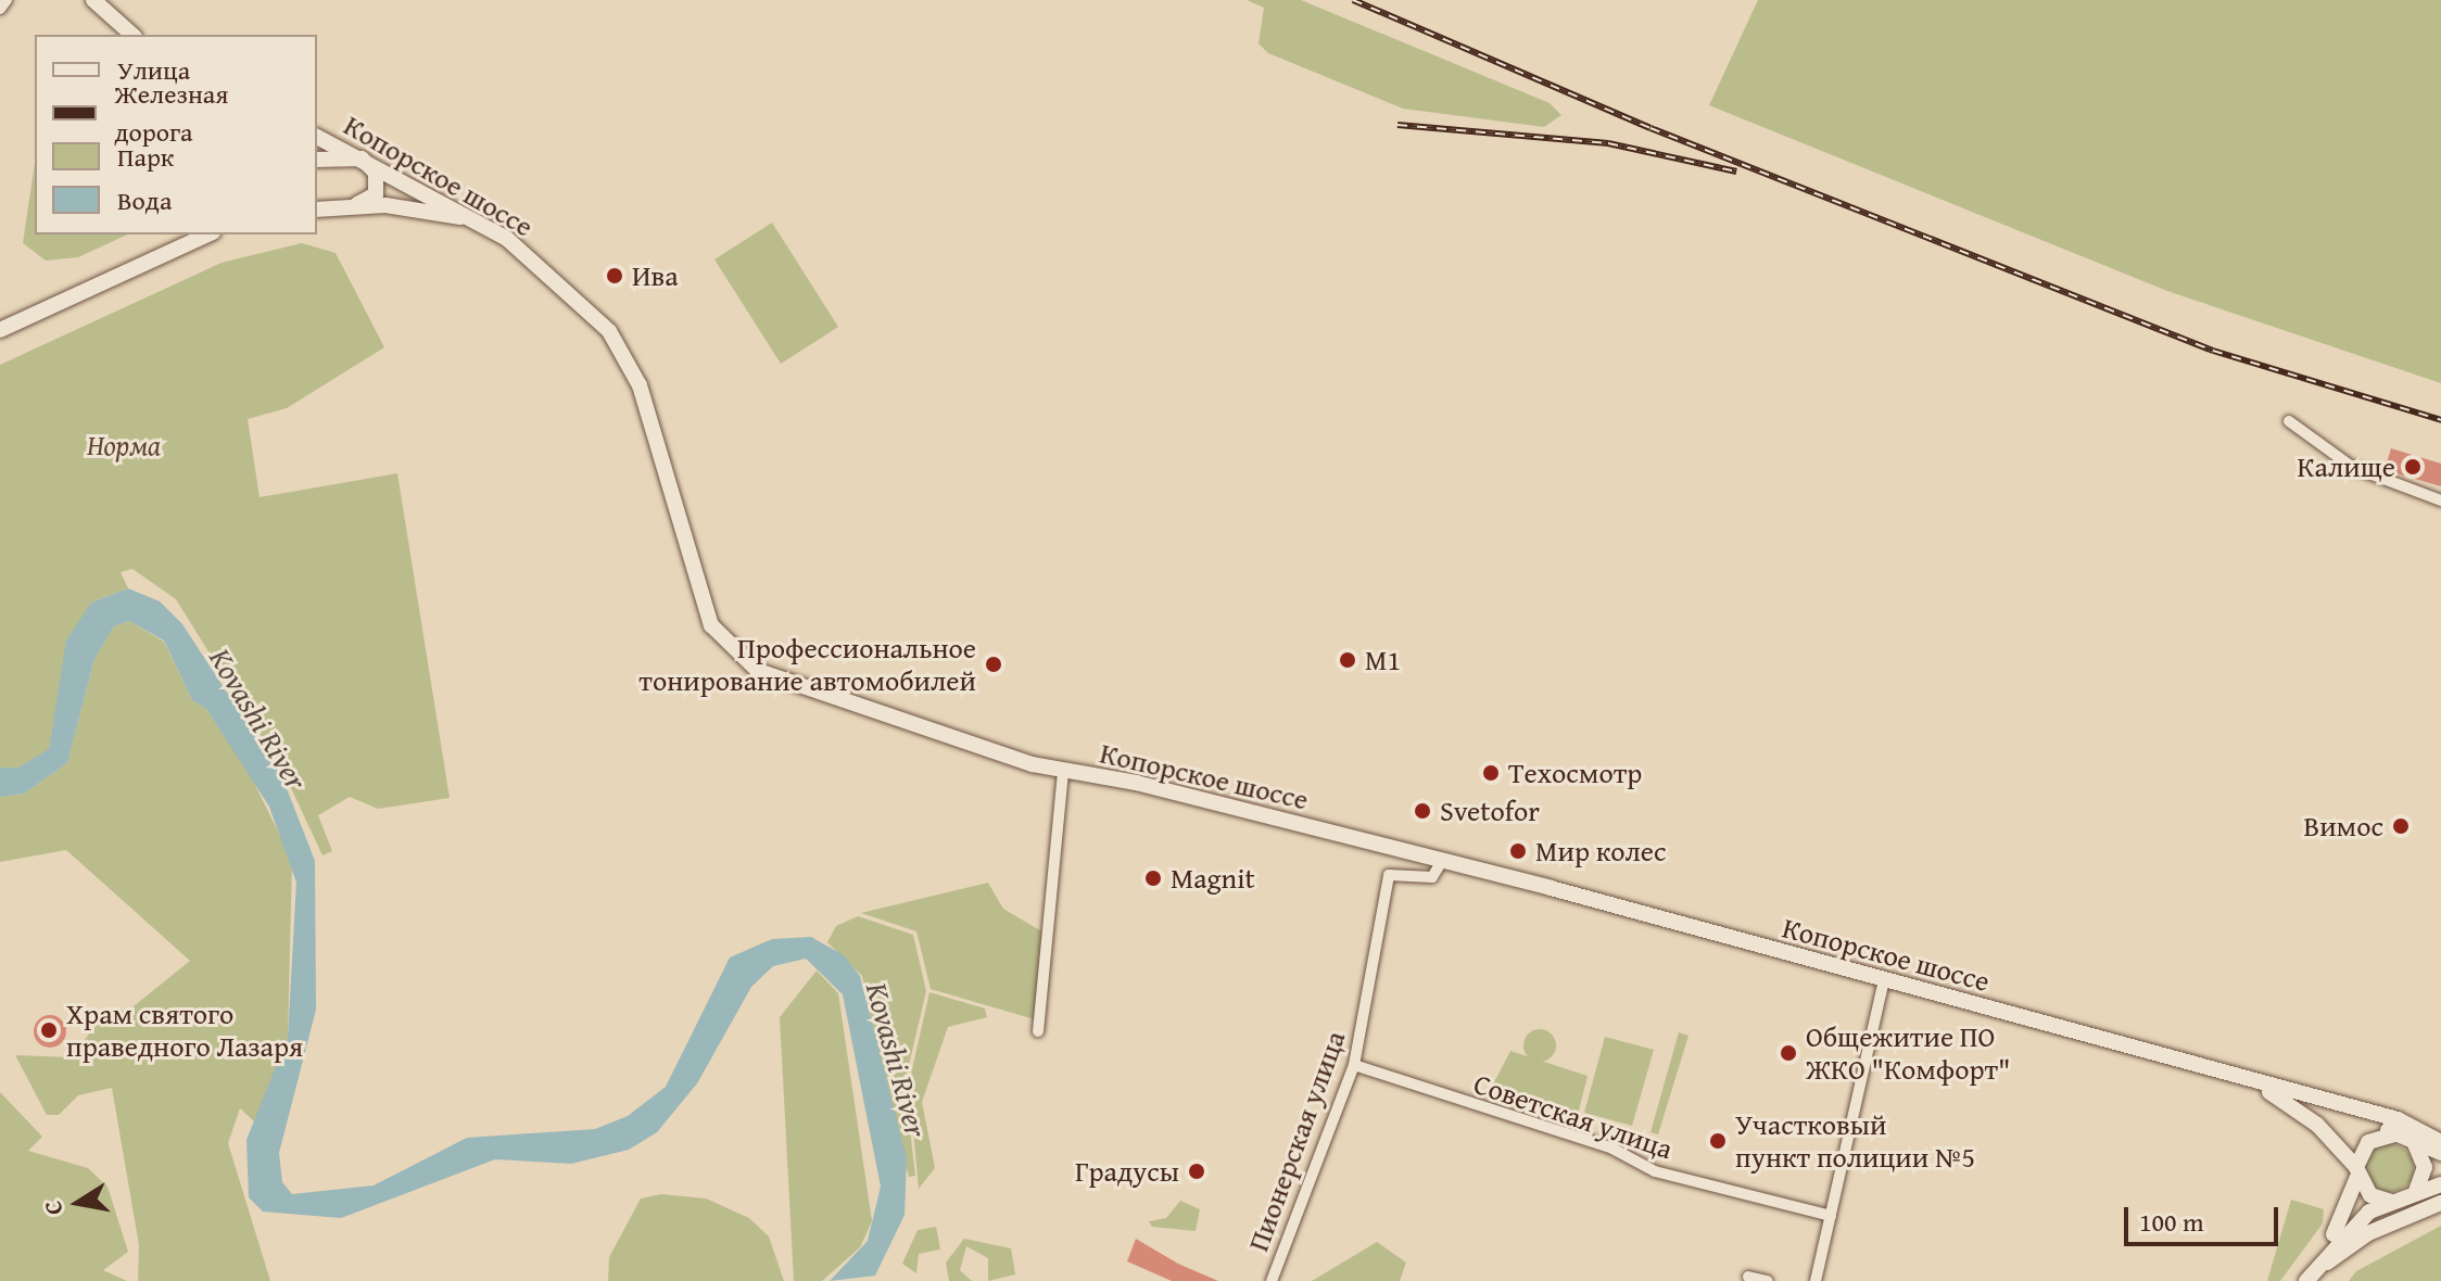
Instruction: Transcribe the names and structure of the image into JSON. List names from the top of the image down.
{
  "streets": {
    "main road": ["Копорское шоссе"],
    "street": ["Советская улица", "Пионерская улица"]
  },
  "crossings": [
    ["Копорское шоссе", "Пионерская улица"],
    ["Советская улица", "Пионерская улица"]
  ],
  "water": ["Kovashi River"],
  "parks": ["Норма"],
  "places": [
    "Ива",
    "Калище",
    "М1",
    "Профессиональное тонирование автомобилей",
    "Техосмотр",
    "Svetofor",
    "Вимос",
    "Мир колес",
    "Magnit",
    "Храм святого праведного Лазаря",
    "Общежитие ПО ЖКО \"Комфорт\"",
    "Участковый пункт полиции №5",
    "Градусы"
  ],
  "legend": [
    "Улица",
    "Железная дорога",
    "Парк",
    "Вода"
  ],
  "scale_bar": "100 m",
  "north": "left"
}
